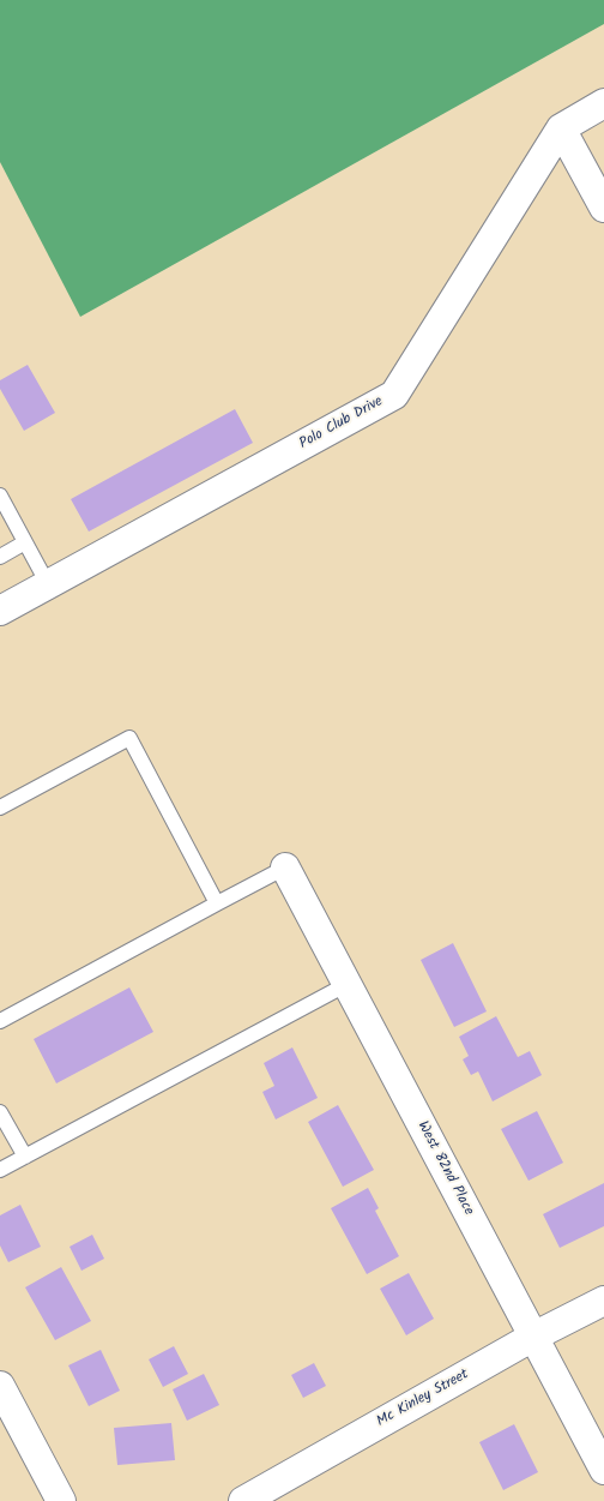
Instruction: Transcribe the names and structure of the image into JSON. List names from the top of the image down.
{
  "streets": {
    "street": ["Polo Club Drive", "West 82nd Place", "Mc Kinley Street"]
  },
  "crossings": [
    ["West 82nd Place", "Mc Kinley Street"]
  ]
}
